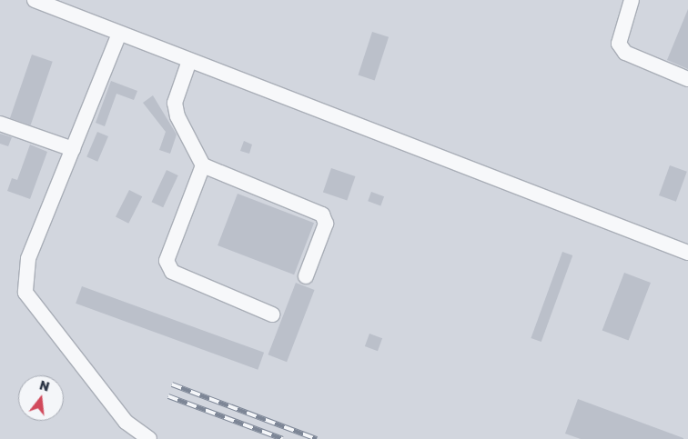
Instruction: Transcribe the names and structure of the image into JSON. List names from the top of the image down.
{
  "north": "top"
}
